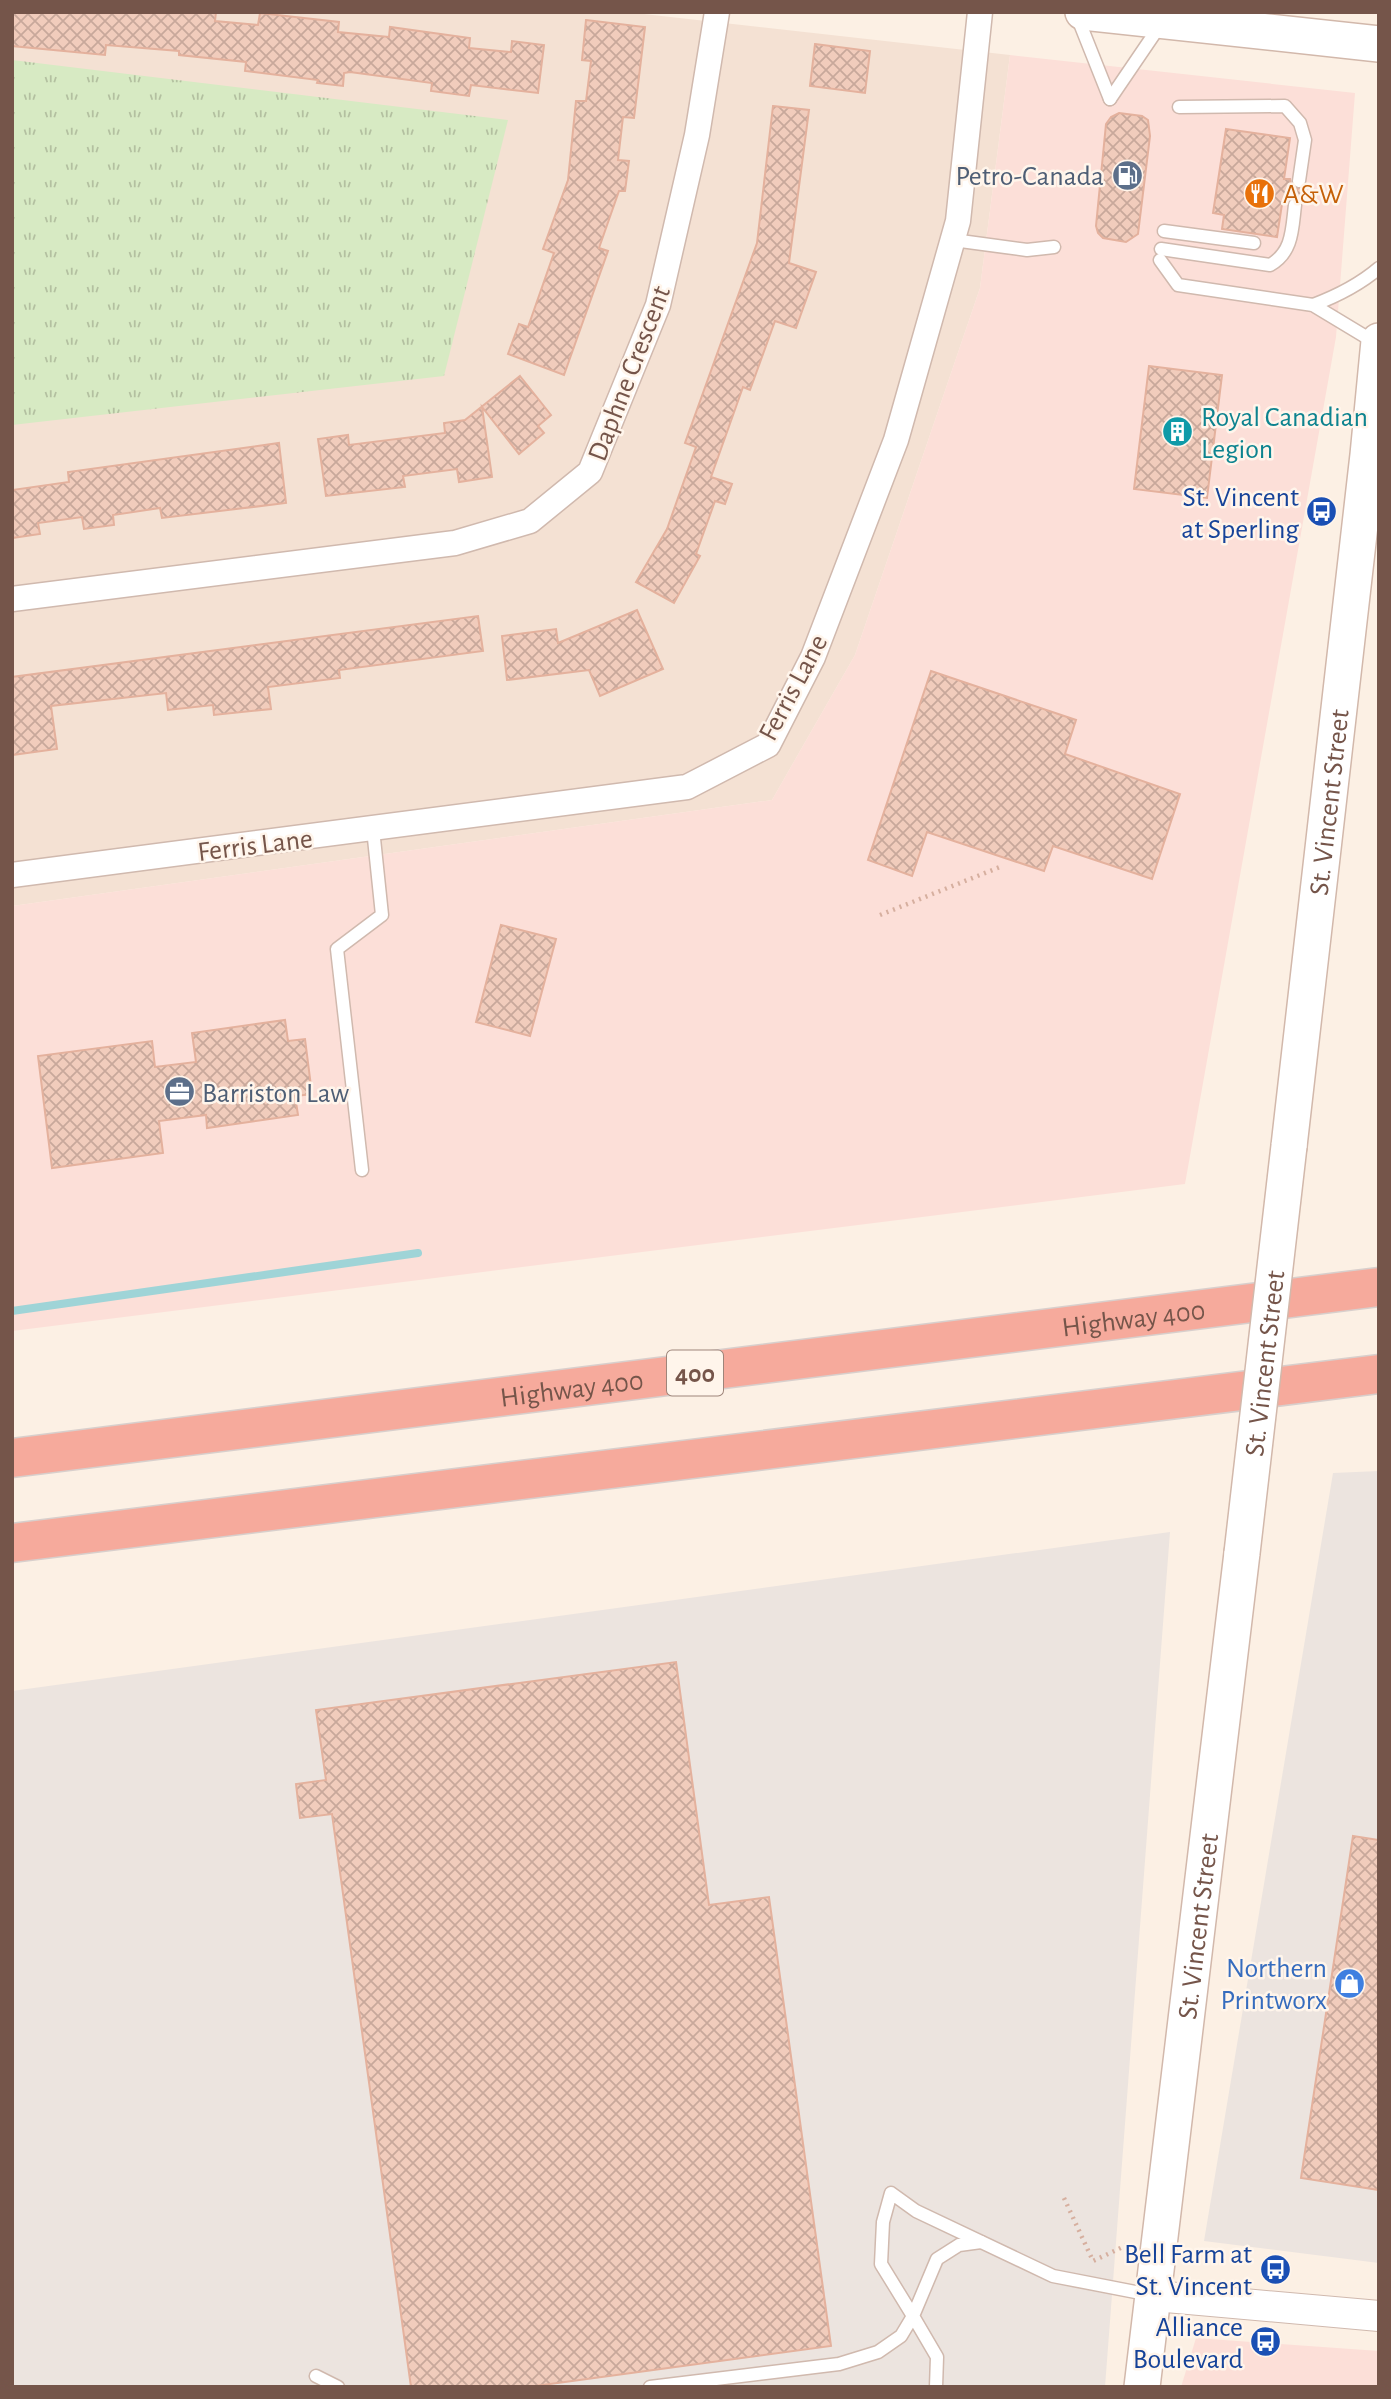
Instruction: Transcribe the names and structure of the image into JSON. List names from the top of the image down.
{
  "streets": {
    "highway": ["Highway 400", "400"],
    "main road": ["St. Vincent Street"],
    "street": ["Daphne Crescent", "Ferris Lane"]
  },
  "places": {
    "fuel station": ["Petro-Canada"],
    "restaurant": ["A&W"],
    "building": ["Royal Canadian Legion"],
    "bus stop": ["St. Vincent at Sperling", "Bell Farm at St. Vincent", "Alliance Boulevard"],
    "office": ["Barriston Law"],
    "shop": ["Northern Printworx"]
  }
}
